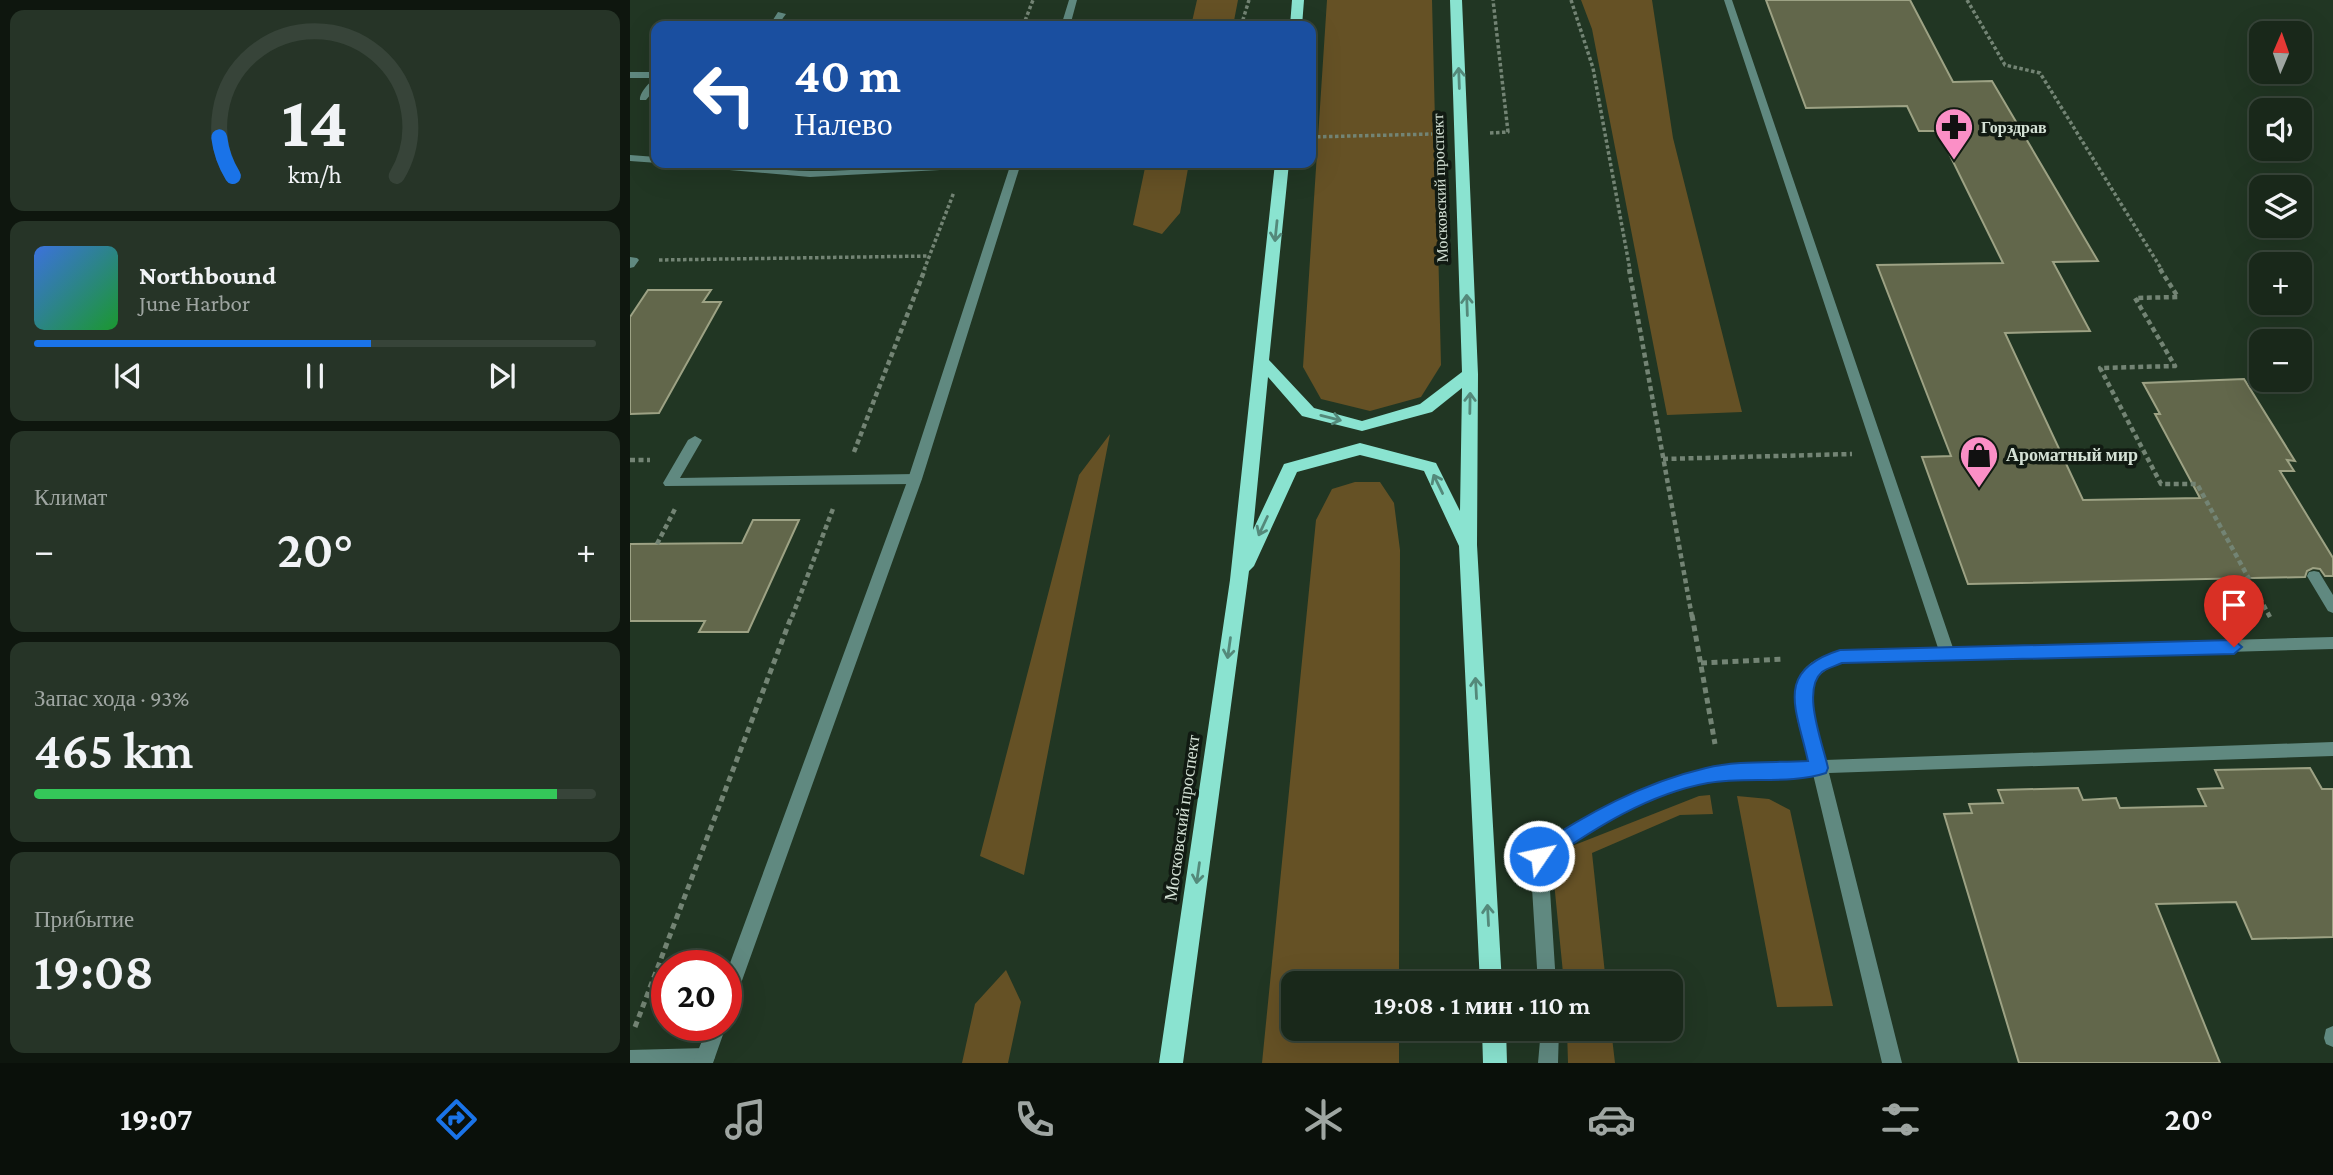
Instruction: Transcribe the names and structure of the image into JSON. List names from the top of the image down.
{
  "streets": {
    "main road": ["Московский проспект"]
  },
  "places": {
    "pharmacy": ["Горздрав"],
    "shop": ["Ароматный мир"]
  },
  "north": "top",
  "page": {
    "map_buttons": ["+", "−"],
    "turn": ["40 m", "Налево"],
    "song": ["Northbound", "June Harbor"],
    "tile": [
      "Климат",
      ["Запас хода · 93%", "465 km"],
      ["Прибытие", "19:08"]
    ],
    "heat": ["−", "20°", "+"],
    "limit": "20",
    "trip": "19:08 · 1 мин · 110 m",
    "tabs": ["19:07", "20°"],
    "gauge": ["14", "km/h"]
  }
}
